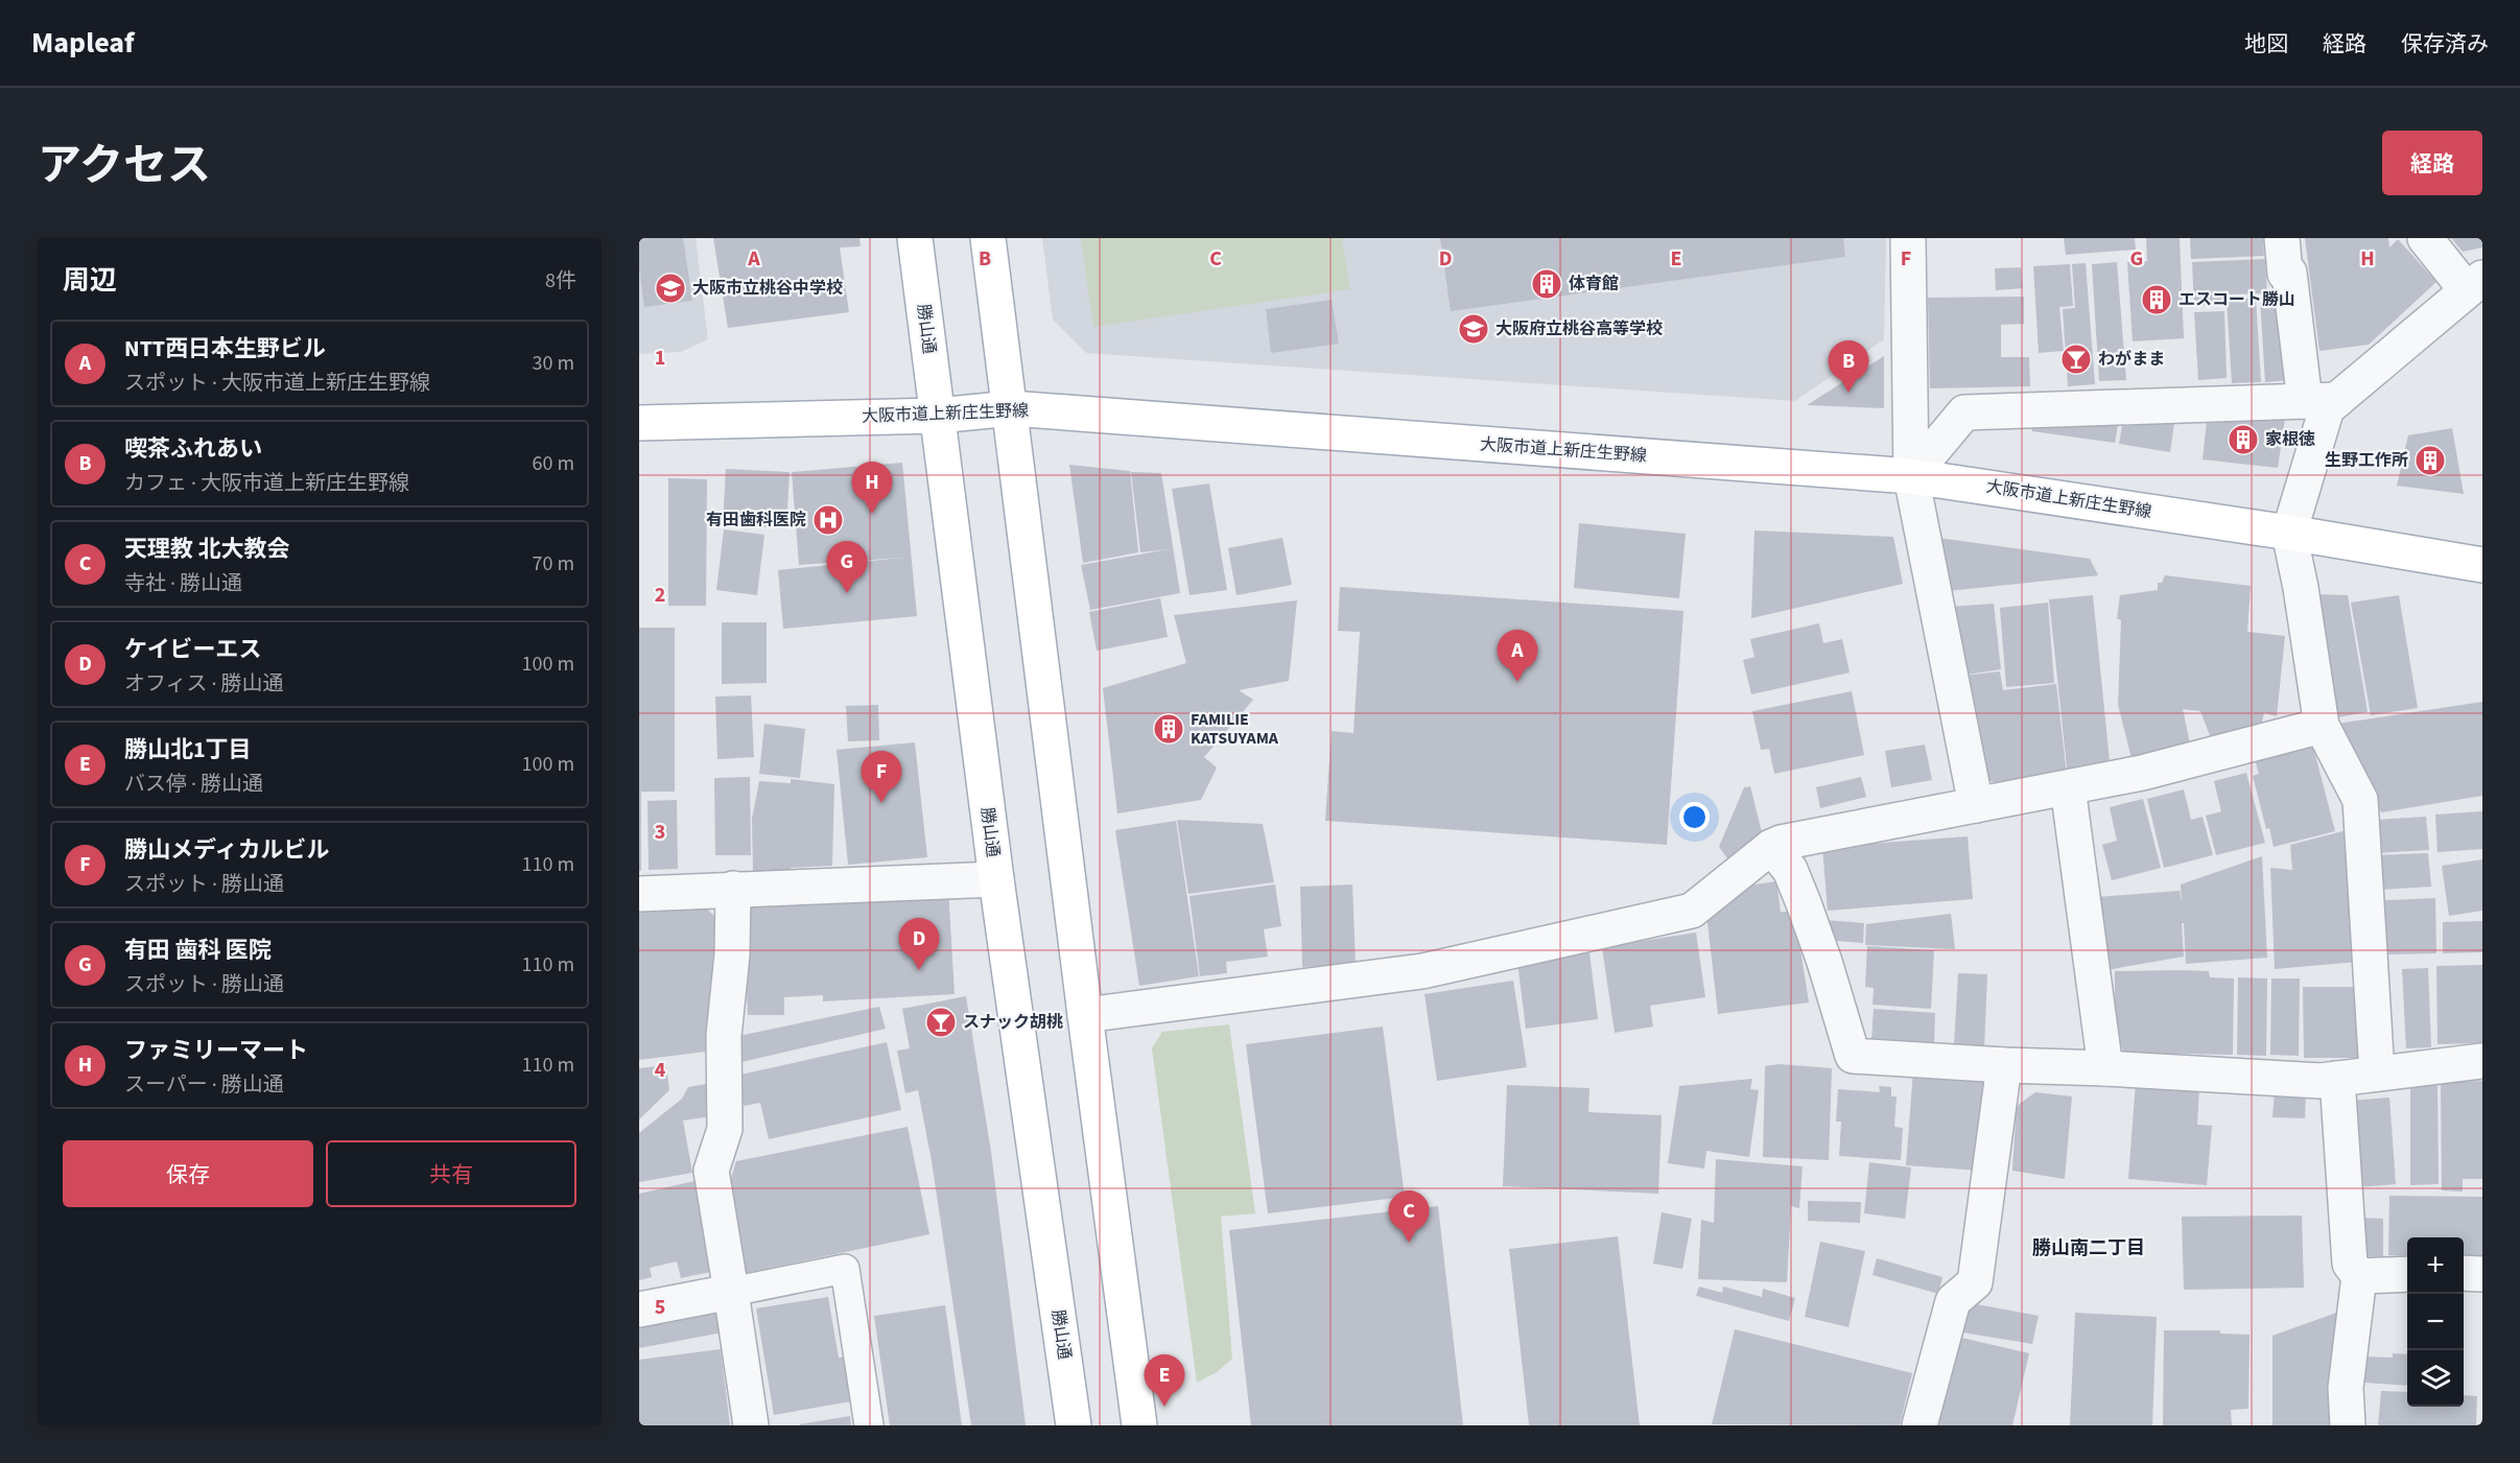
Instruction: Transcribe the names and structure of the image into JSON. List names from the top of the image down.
{
  "streets": {
    "main road": ["勝山通", "大阪市道上新庄生野線"]
  },
  "crossings": [
    ["勝山通", "大阪市道上新庄生野線"]
  ],
  "districts": ["勝山南二丁目"],
  "places": {
    "building": [
      "体育館",
      "エスコート勝山",
      "家根徳",
      "生野工作所",
      "FAMILIE KATSUYAMA"
    ],
    "school or university": ["大阪市立桃谷中学校", "大阪府立桃谷高等学校"],
    "bar": ["わがまま", "スナック胡桃"],
    "hospital": ["有田歯科医院"]
  },
  "page": {
    "header": "Mapleaf",
    "nav": ["地図", "経路", "保存済み"],
    "title": "アクセス",
    "buttons": [
      "経路",
      ["保存", "共有"]
    ],
    "heading": ["周辺", "8件"],
    "list": [
      {
        "mark": "A",
        "name": "NTT西日本生野ビル",
        "note": "スポット · 大阪市道上新庄生野線",
        "value": "30 m"
      },
      {
        "mark": "B",
        "name": "喫茶ふれあい",
        "note": "カフェ · 大阪市道上新庄生野線",
        "value": "60 m"
      },
      {
        "mark": "C",
        "name": "天理教 北大教会",
        "note": "寺社 · 勝山通",
        "value": "70 m"
      },
      {
        "mark": "D",
        "name": "ケイビーエス",
        "note": "オフィス · 勝山通",
        "value": "100 m"
      },
      {
        "mark": "E",
        "name": "勝山北1丁目",
        "note": "バス停 · 勝山通",
        "value": "100 m"
      },
      {
        "mark": "F",
        "name": "勝山メディカルビル",
        "note": "スポット · 勝山通",
        "value": "110 m"
      },
      {
        "mark": "G",
        "name": "有田 歯科 医院",
        "note": "スポット · 勝山通",
        "value": "110 m"
      },
      {
        "mark": "H",
        "name": "ファミリーマート",
        "note": "スーパー · 勝山通",
        "value": "110 m"
      }
    ],
    "pins": [
      "B",
      "H",
      "G",
      "A",
      "F",
      "D",
      "C",
      "E"
    ],
    "map_buttons": ["+", "−"]
  },
  "grid": {
    "columns": [
      "A",
      "B",
      "C",
      "D",
      "E",
      "F",
      "G",
      "H"
    ],
    "rows": [
      "1",
      "2",
      "3",
      "4",
      "5"
    ]
  }
}
